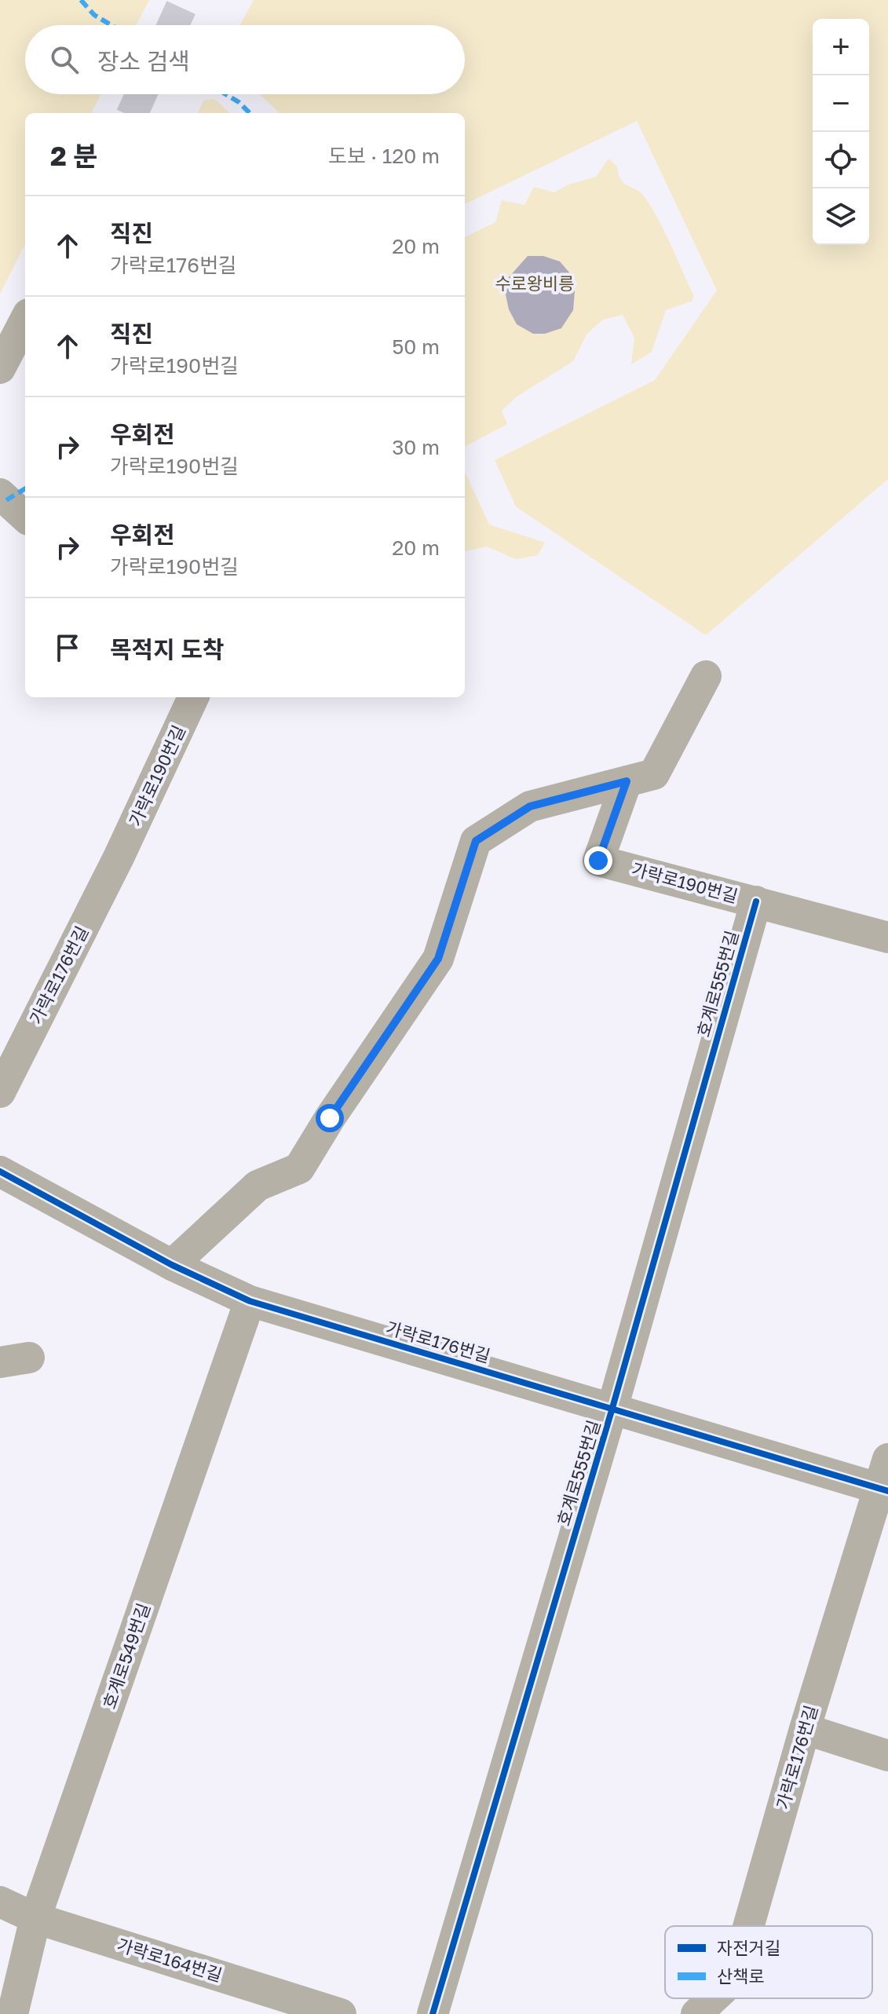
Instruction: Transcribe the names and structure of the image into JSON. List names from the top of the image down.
{
  "streets": {
    "street": [
      "가락로190번길",
      "가락로176번길",
      "호계로555번길",
      "호계로549번길",
      "가락로164번길"
    ]
  },
  "crossings": [
    ["가락로190번길", "가락로176번길"],
    ["가락로190번길", "호계로555번길"],
    ["가락로176번길", "호계로555번길"],
    ["가락로176번길", "호계로549번길"],
    ["호계로549번길", "가락로164번길"]
  ],
  "parks": ["수로왕비릉"],
  "legend": ["자전거길", "산책로"],
  "page": {
    "map_buttons": ["+", "−"],
    "search": "장소 검색",
    "heading": ["2 분", "도보 · 120 m"],
    "list": [
      ["직진", "가락로176번길", "20 m"],
      ["직진", "가락로190번길", "50 m"],
      ["우회전", "가락로190번길", "30 m"],
      ["우회전", "가락로190번길", "20 m"],
      "목적지 도착"
    ]
  }
}
